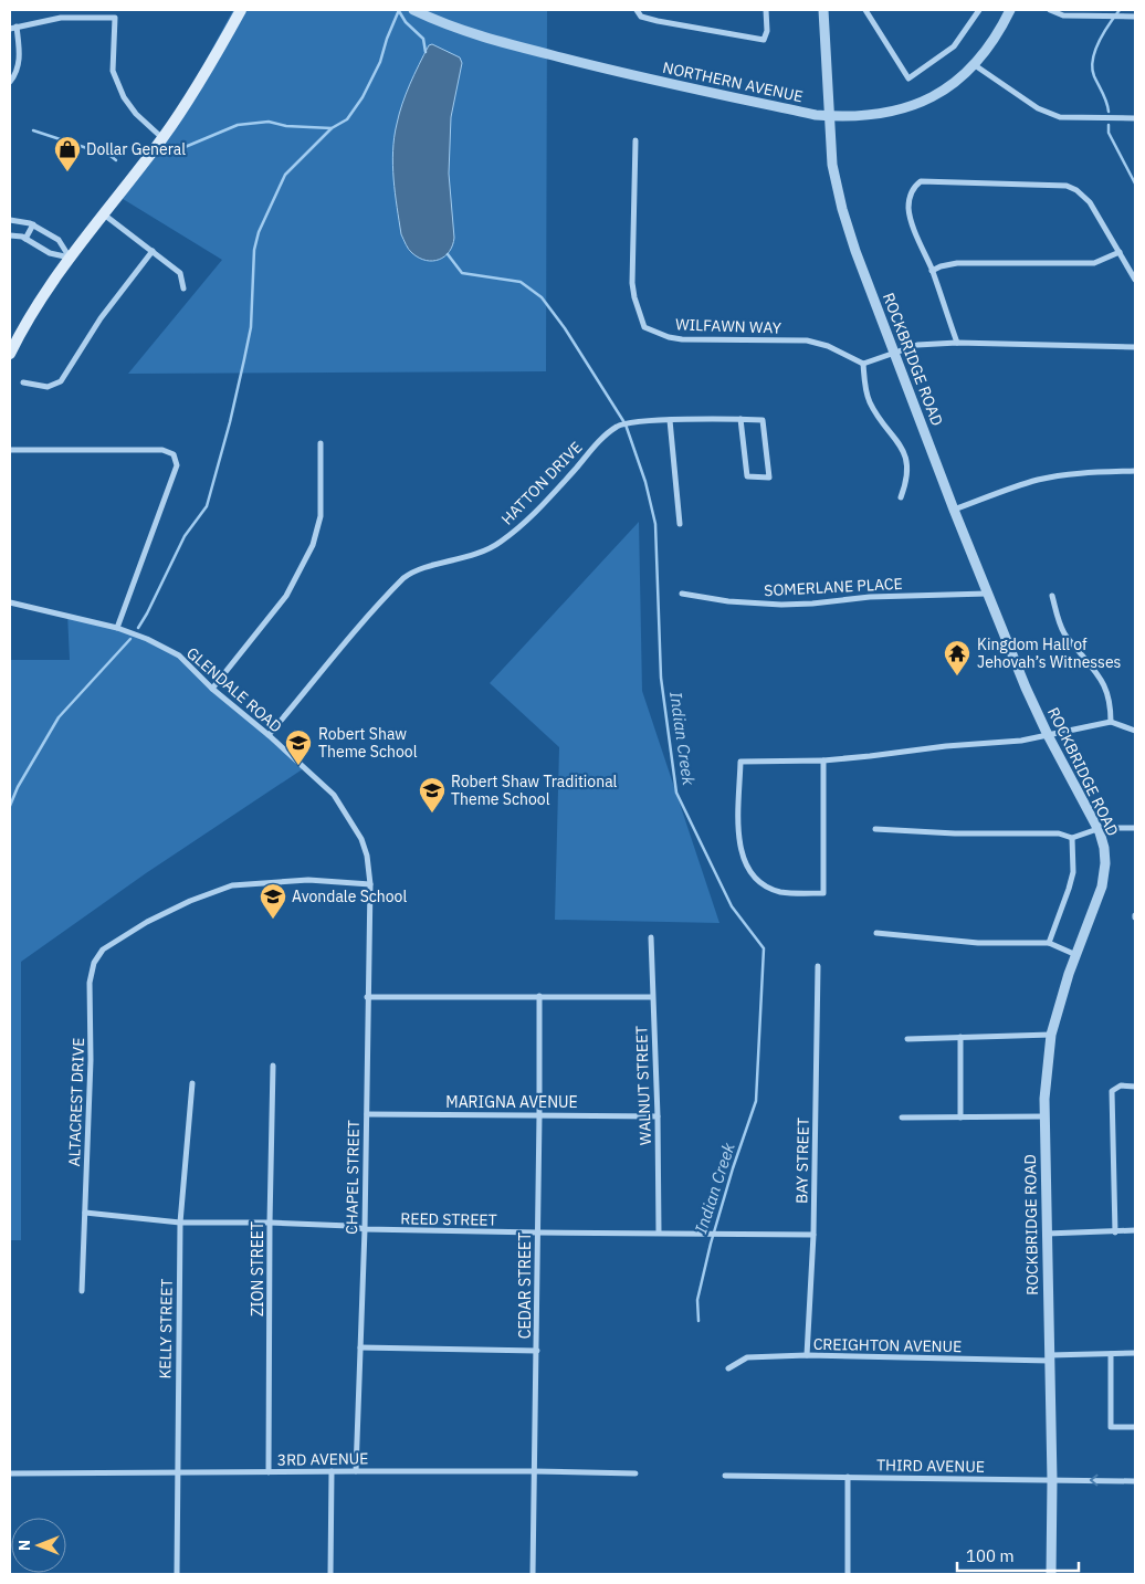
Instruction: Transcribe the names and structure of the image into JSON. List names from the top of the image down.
{
  "streets": {
    "street": [
      "NORTHERN AVENUE",
      "WILFAWN WAY",
      "ROCKBRIDGE ROAD",
      "HATTON DRIVE",
      "SOMERLANE PLACE",
      "GLENDALE ROAD",
      "WALNUT STREET",
      "ALTACREST DRIVE",
      "MARIGNA AVENUE",
      "BAY STREET",
      "CHAPEL STREET",
      "REED STREET",
      "ZION STREET",
      "CEDAR STREET",
      "KELLY STREET",
      "CREIGHTON AVENUE",
      "3RD AVENUE",
      "THIRD AVENUE"
    ]
  },
  "crossings": [
    ["NORTHERN AVENUE", "ROCKBRIDGE ROAD"],
    ["ROCKBRIDGE ROAD", "SOMERLANE PLACE"],
    ["ROCKBRIDGE ROAD", "CREIGHTON AVENUE"],
    ["ROCKBRIDGE ROAD", "THIRD AVENUE"],
    ["HATTON DRIVE", "GLENDALE ROAD"],
    ["GLENDALE ROAD", "ALTACREST DRIVE"],
    ["GLENDALE ROAD", "CHAPEL STREET"],
    ["WALNUT STREET", "MARIGNA AVENUE"],
    ["WALNUT STREET", "REED STREET"],
    ["ALTACREST DRIVE", "CHAPEL STREET"],
    ["ALTACREST DRIVE", "REED STREET"],
    ["MARIGNA AVENUE", "CHAPEL STREET"],
    ["MARIGNA AVENUE", "CEDAR STREET"],
    ["BAY STREET", "REED STREET"],
    ["BAY STREET", "CREIGHTON AVENUE"],
    ["CHAPEL STREET", "REED STREET"],
    ["CHAPEL STREET", "3RD AVENUE"],
    ["REED STREET", "ZION STREET"],
    ["REED STREET", "CEDAR STREET"],
    ["REED STREET", "KELLY STREET"],
    ["ZION STREET", "3RD AVENUE"],
    ["CEDAR STREET", "3RD AVENUE"],
    ["KELLY STREET", "3RD AVENUE"]
  ],
  "water": ["Indian Creek"],
  "places": {
    "shop": ["Dollar General"],
    "temple": ["Kingdom Hall of Jehovah’s Witnesses"],
    "school or university": ["Robert Shaw Theme School", "Robert Shaw Traditional Theme School", "Avondale School"]
  },
  "scale_bar": "100 m",
  "north": "left"
}
